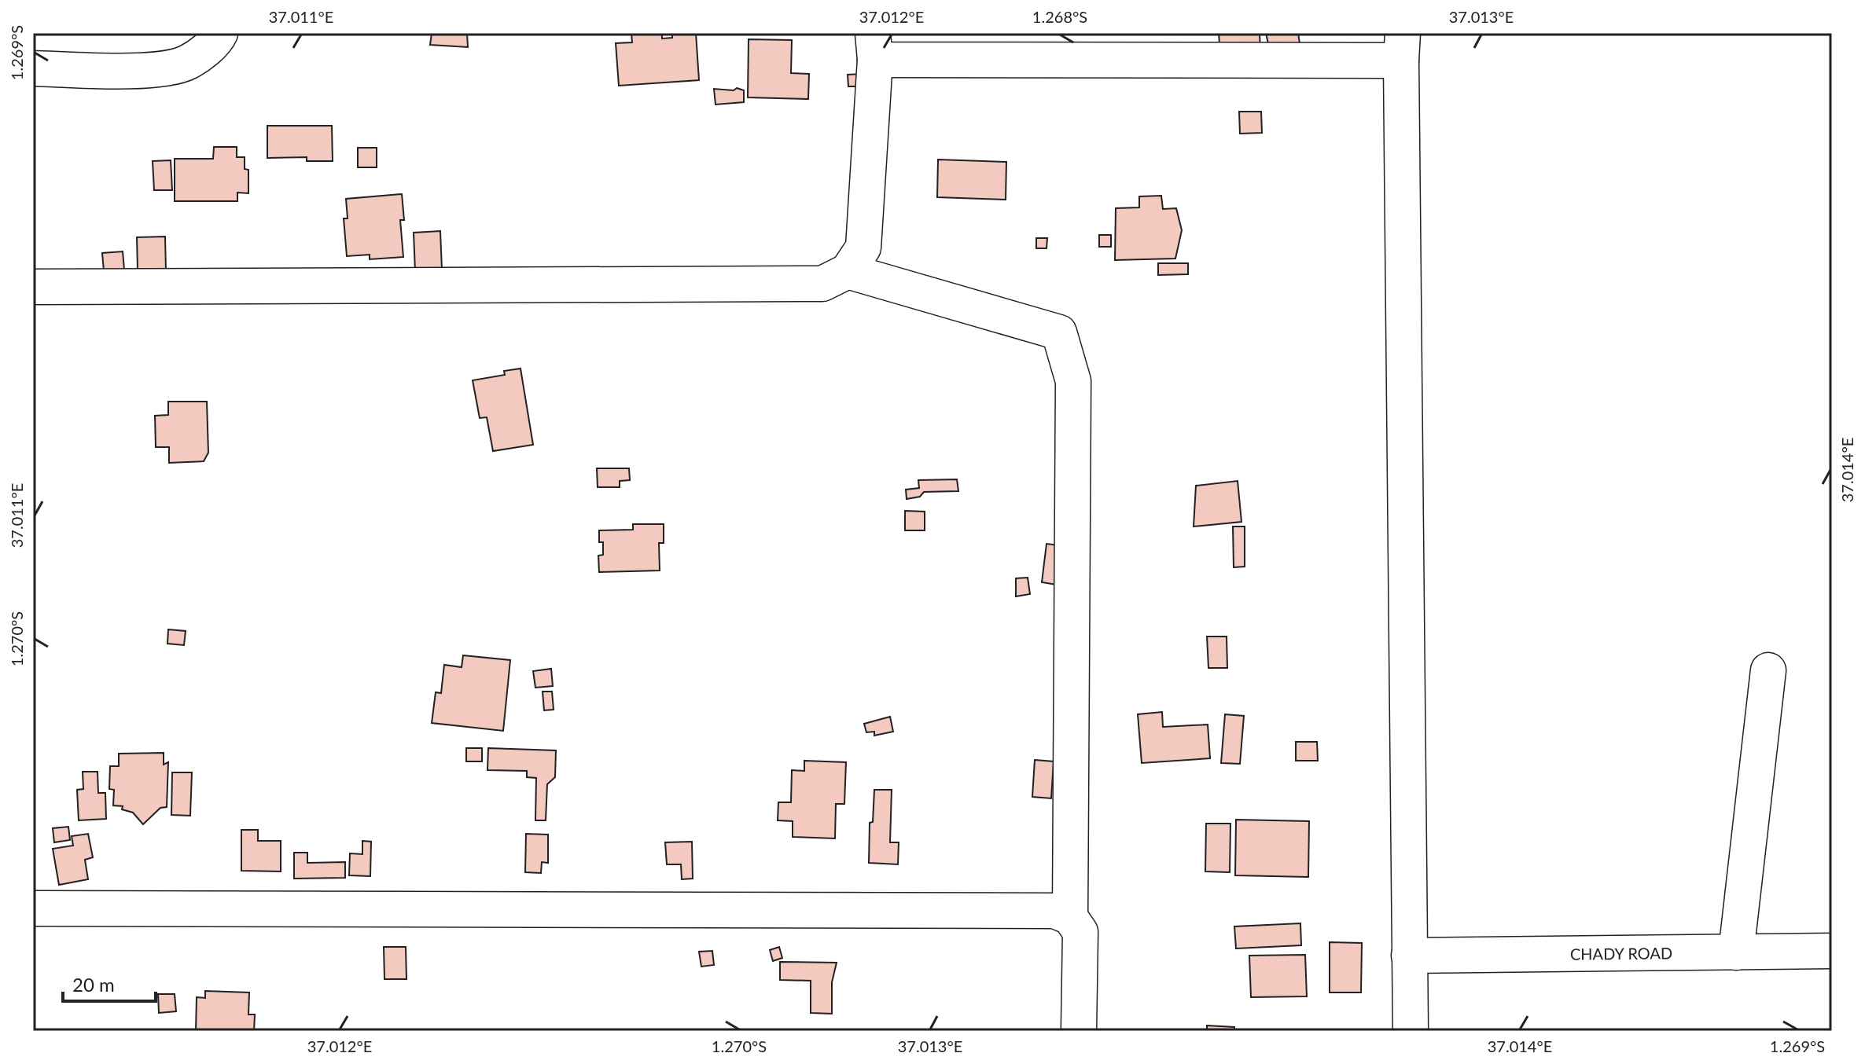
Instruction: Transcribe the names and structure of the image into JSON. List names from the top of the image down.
{
  "streets": {
    "street": ["CHADY ROAD"]
  },
  "scale_bar": "20 m",
  "coordinates": [
    "37.011°E",
    "37.012°E",
    "1.268°S",
    "37.013°E",
    "1.269°S",
    "37.014°E",
    "1.270°S"
  ]
}
